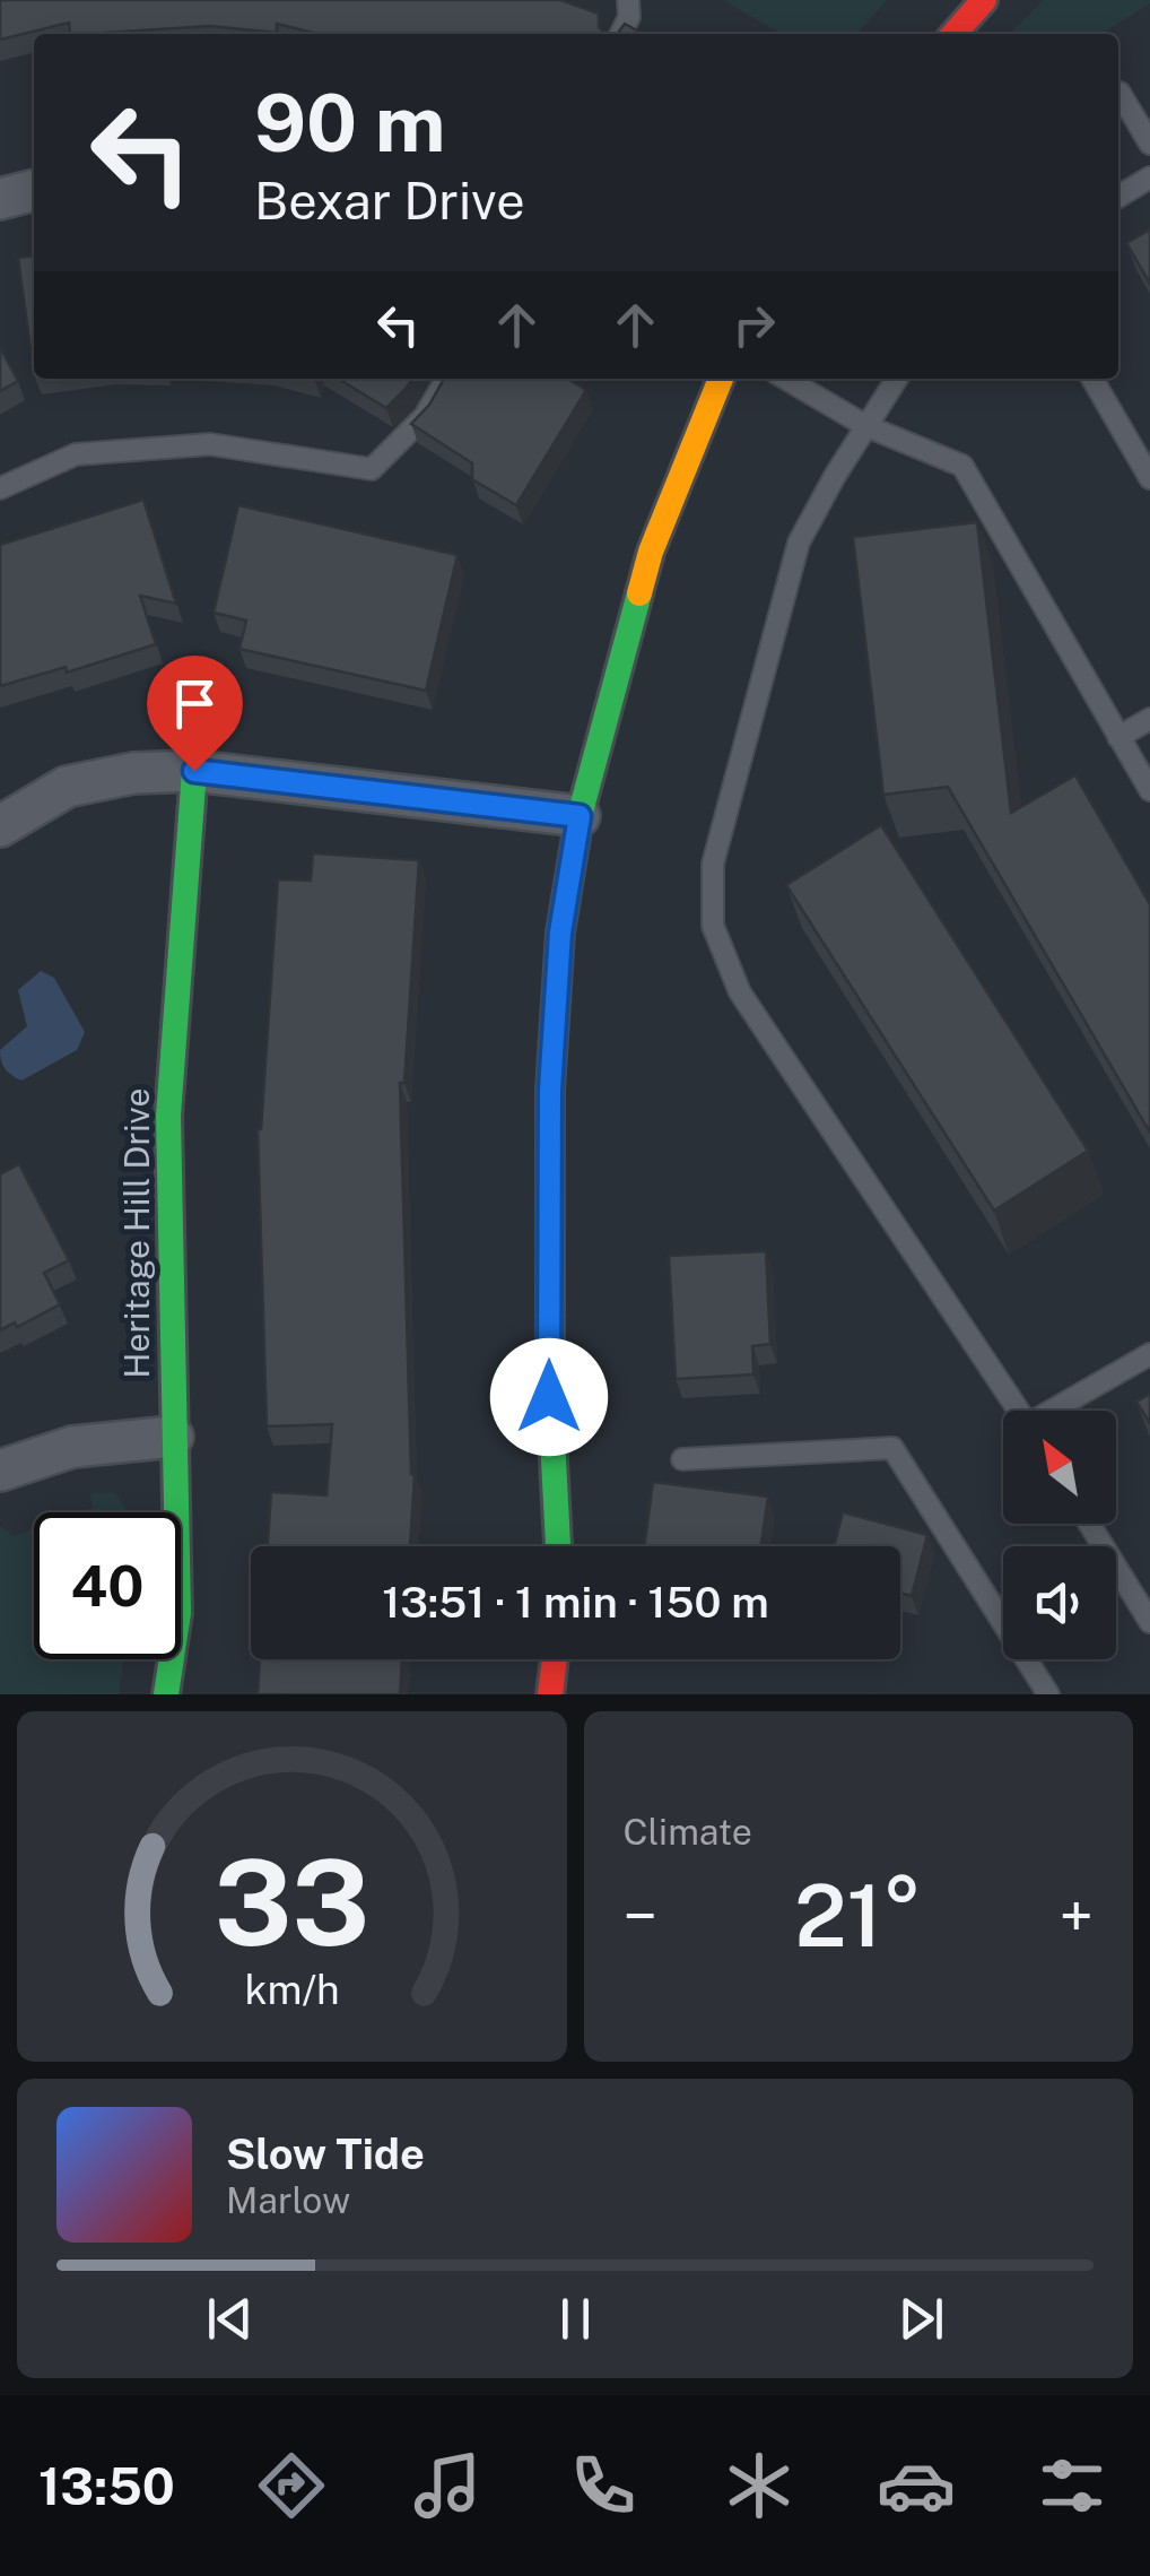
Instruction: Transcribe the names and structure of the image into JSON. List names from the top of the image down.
{
  "streets": {
    "street": ["Heritage Hill Drive"]
  },
  "north": "top left",
  "page": {
    "turn": ["90 m", "Bexar Drive"],
    "limit": "40",
    "trip": "13:51 · 1 min · 150 m",
    "tile": "Climate",
    "heat": ["−", "21°", "+"],
    "song": ["Slow Tide", "Marlow"],
    "tabs": "13:50",
    "gauge": ["33", "km/h"]
  }
}
